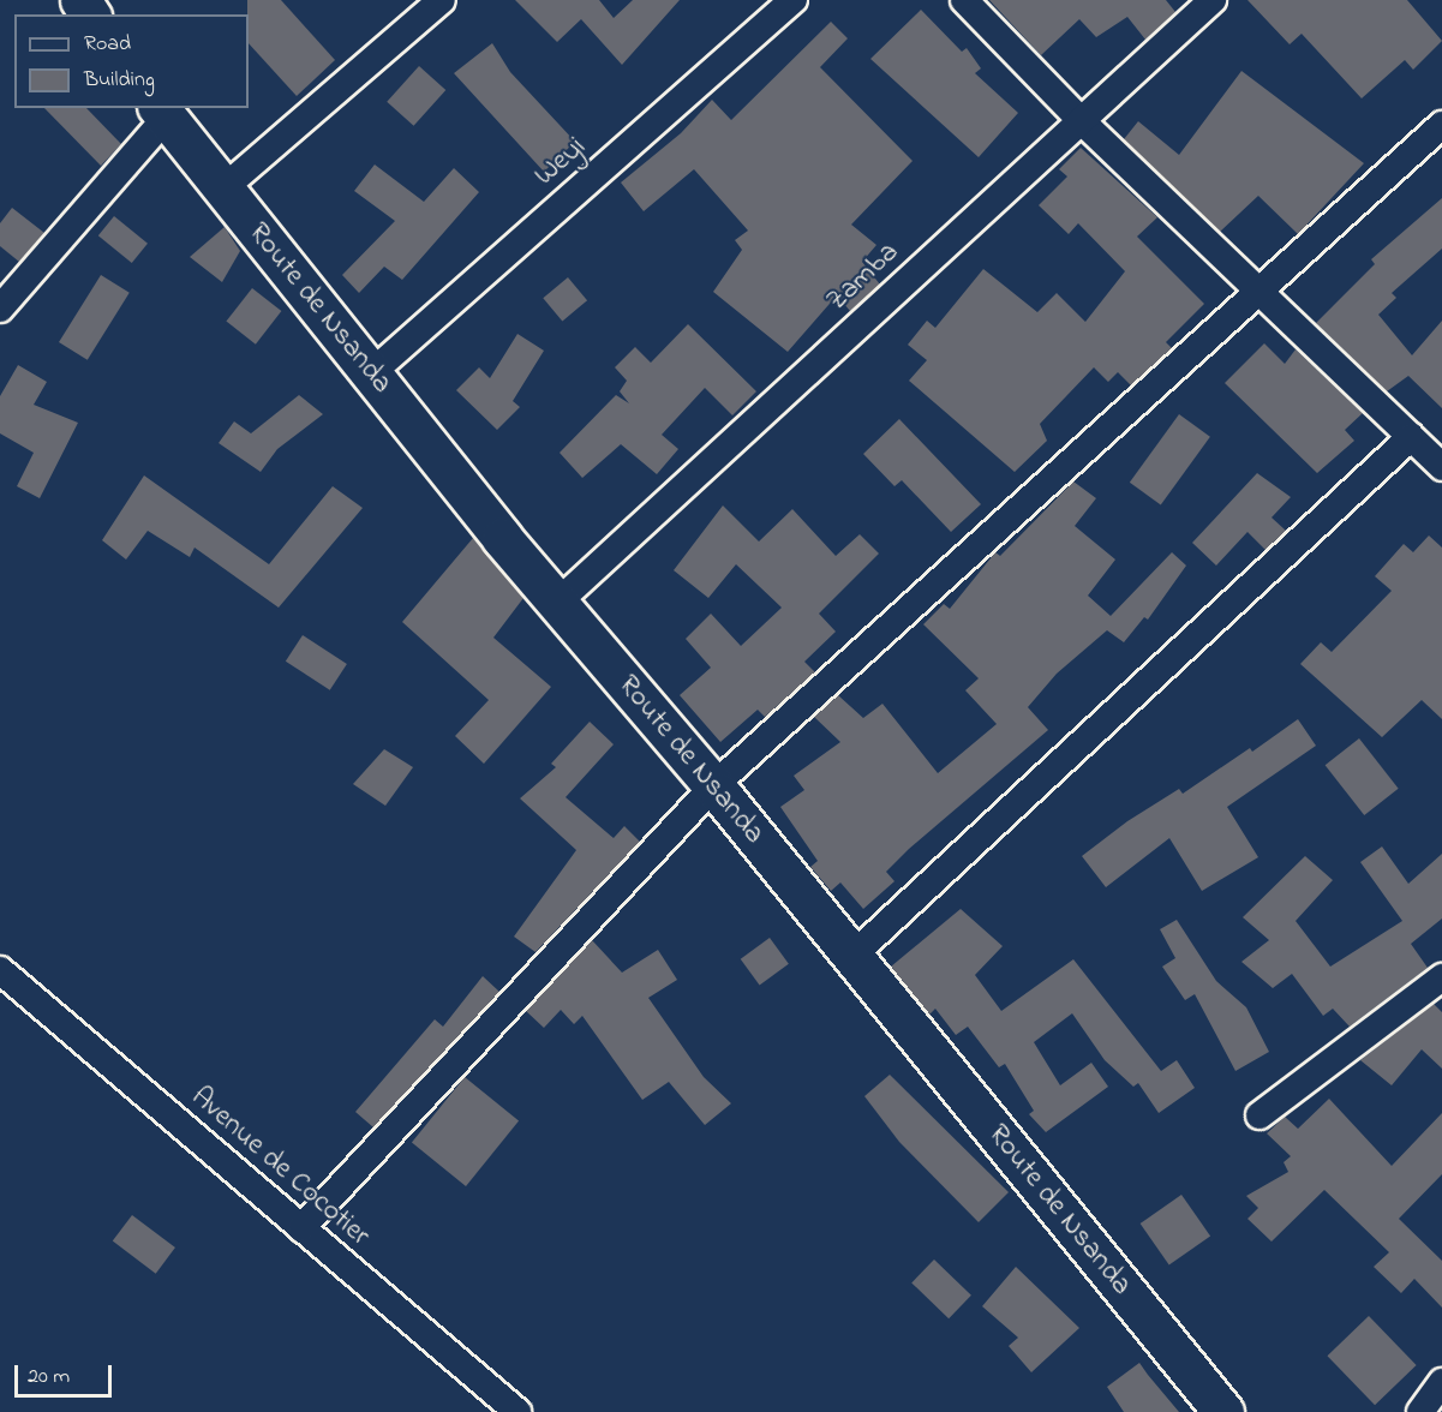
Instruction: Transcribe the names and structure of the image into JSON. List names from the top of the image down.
{
  "streets": {
    "street": [
      "Weyi",
      "Zamba",
      "Route de Nsanda",
      "Avenue de Cocotier"
    ]
  },
  "crossings": [
    ["Weyi", "Route de Nsanda"],
    ["Zamba", "Route de Nsanda"]
  ],
  "legend": ["Road", "Building"],
  "scale_bar": "20 m"
}
